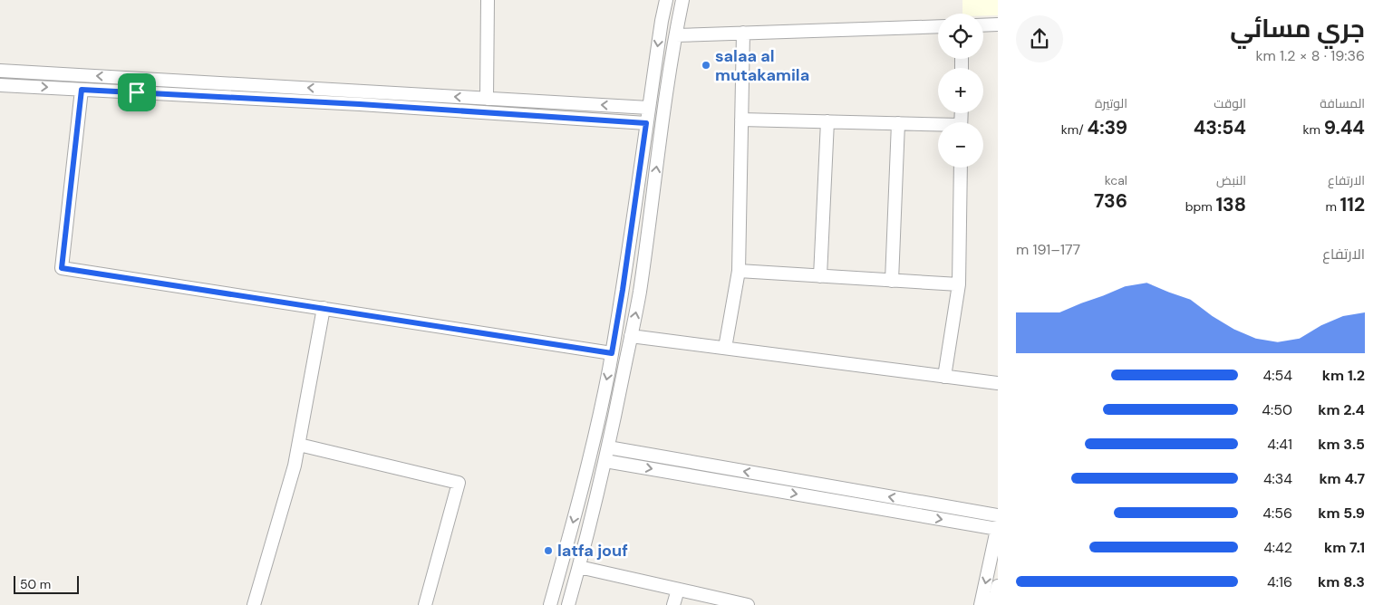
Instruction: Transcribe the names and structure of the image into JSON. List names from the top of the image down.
{
  "places": ["salaa al mutakamila", "latfa jouf"],
  "scale_bar": "50 m",
  "page": {
    "heading": ["جري مسائي", "19:36 · 8 × 1.2 km"],
    "map_buttons": ["+", "−"],
    "stats": [
      ["المسافة", "9.44 km"],
      ["الوقت", "43:54"],
      ["الوتيرة", "4:39 /km"],
      ["الارتفاع", "112 m"],
      ["النبض", "138 bpm"],
      ["kcal", "736"]
    ],
    "chart": ["الارتفاع", "177–191 m"],
    "list": [
      {
        "name": "1.2 km",
        "note": "4:54"
      },
      {
        "name": "2.4 km",
        "note": "4:50"
      },
      {
        "name": "3.5 km",
        "note": "4:41"
      },
      {
        "name": "4.7 km",
        "note": "4:34"
      },
      {
        "name": "5.9 km",
        "note": "4:56"
      },
      {
        "name": "7.1 km",
        "note": "4:42"
      },
      {
        "name": "8.3 km",
        "note": "4:16"
      }
    ],
    "scale": "50 m"
  }
}
